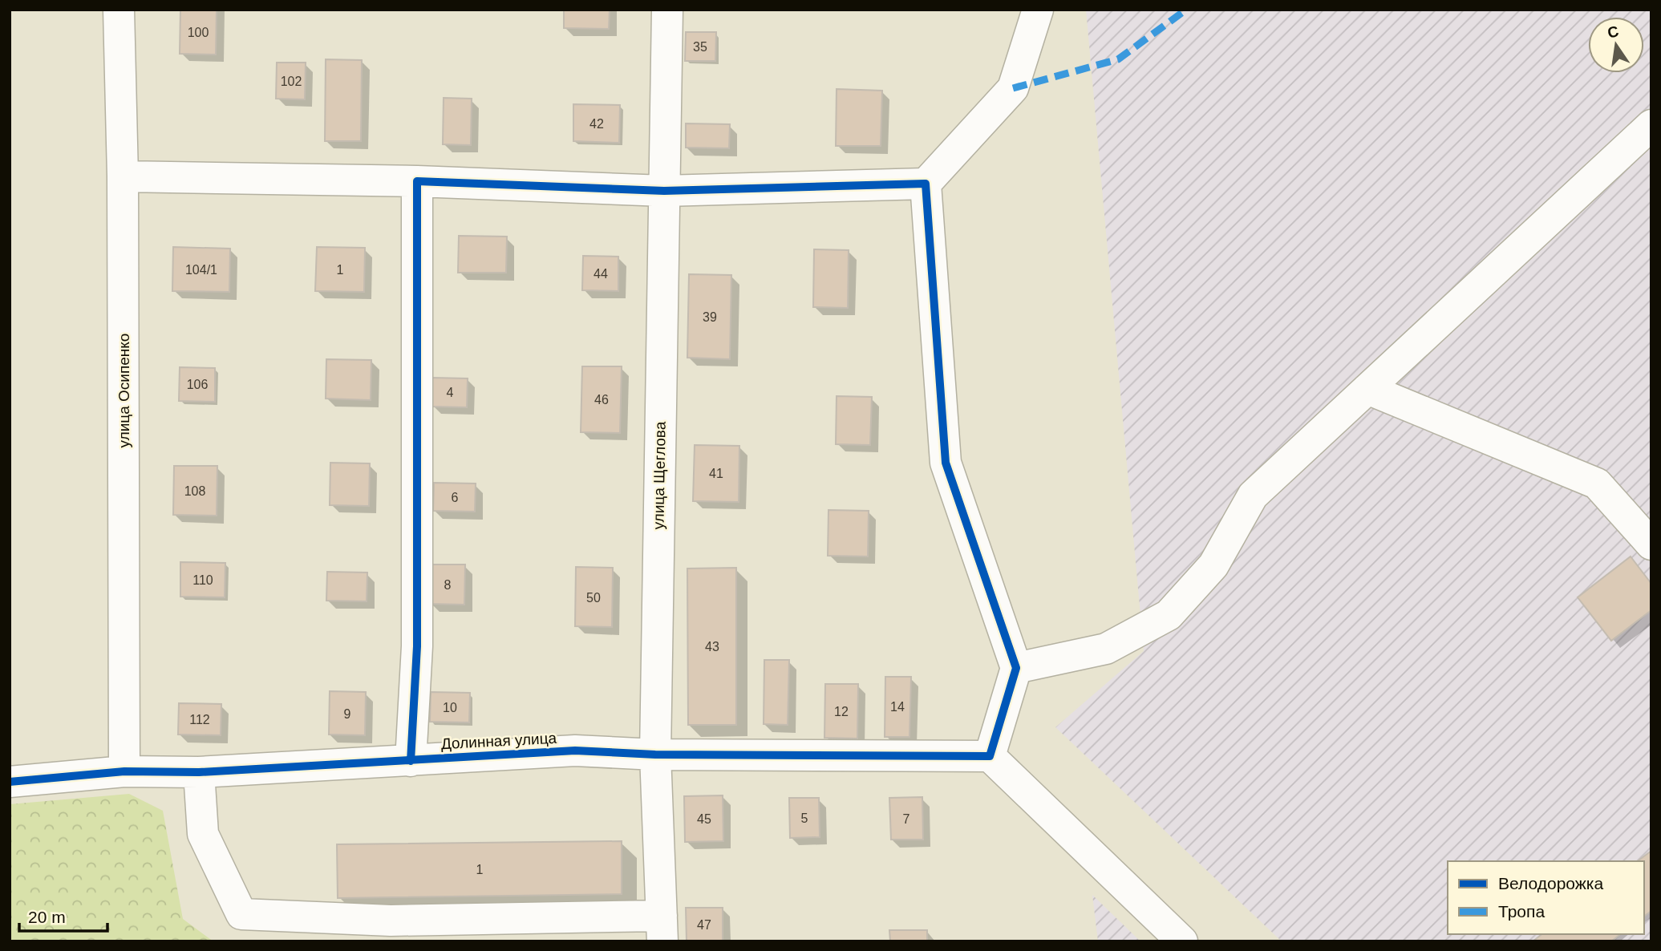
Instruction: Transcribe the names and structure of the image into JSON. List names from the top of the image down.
{
  "streets": {
    "street": ["улица Осипенко", "улица Щеглова", "Долинная улица"]
  },
  "crossings": [
    ["улица Осипенко", "Долинная улица"],
    ["улица Щеглова", "Долинная улица"]
  ],
  "house_numbers": [
    "100",
    "35",
    "102",
    "42",
    "104/1",
    "1",
    "44",
    "39",
    "106",
    "4",
    "46",
    "41",
    "108",
    "6",
    "110",
    "8",
    "50",
    "43",
    "14",
    "10",
    "12",
    "9",
    "112",
    "5",
    "45",
    "7",
    "1",
    "47"
  ],
  "legend": ["Велодорожка", "Тропа"],
  "scale_bar": "20 m",
  "north": "top"
}
